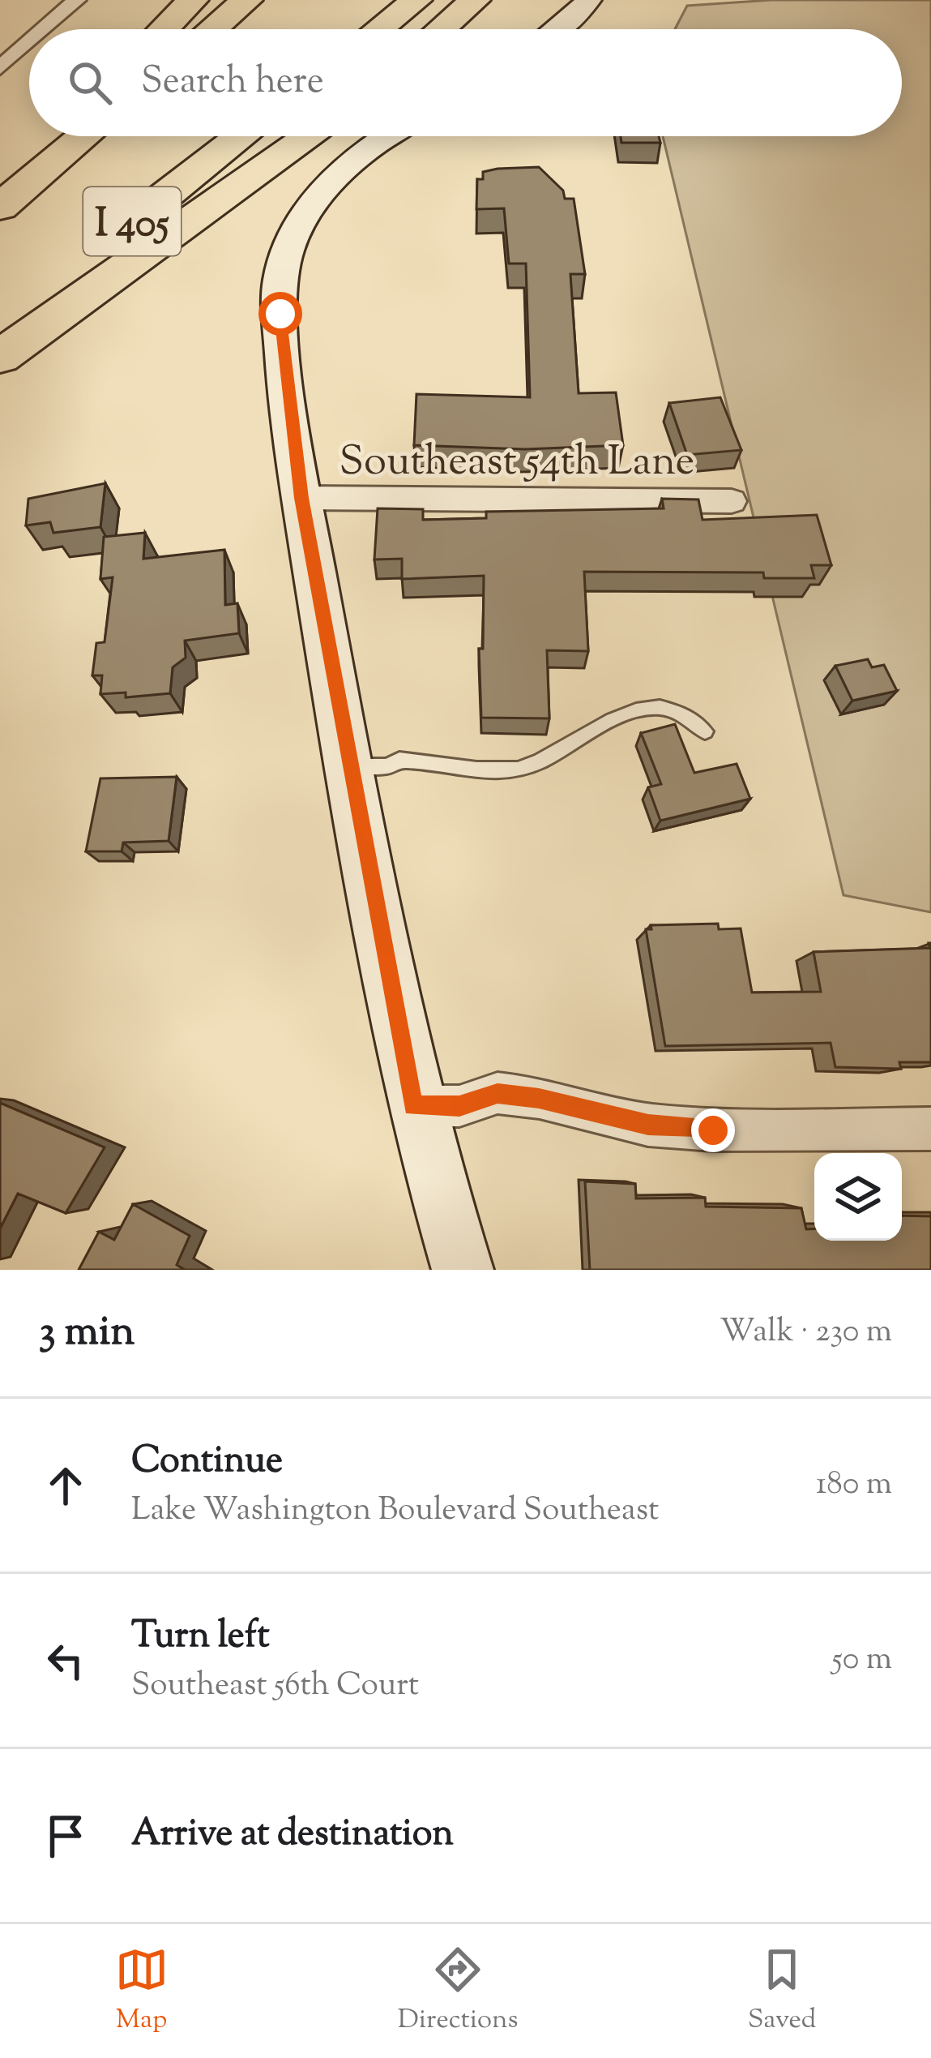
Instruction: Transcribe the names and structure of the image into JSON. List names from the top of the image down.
{
  "streets": {
    "highway": ["I 405"],
    "street": ["Southeast 54th Lane"]
  },
  "page": {
    "search": "Search here",
    "heading": ["3 min", "Walk · 230 m"],
    "list": [
      ["Continue", "Lake Washington Boulevard Southeast", "180 m"],
      ["Turn left", "Southeast 56th Court", "50 m"],
      "Arrive at destination"
    ],
    "nav": ["Map", "Directions", "Saved"]
  }
}
